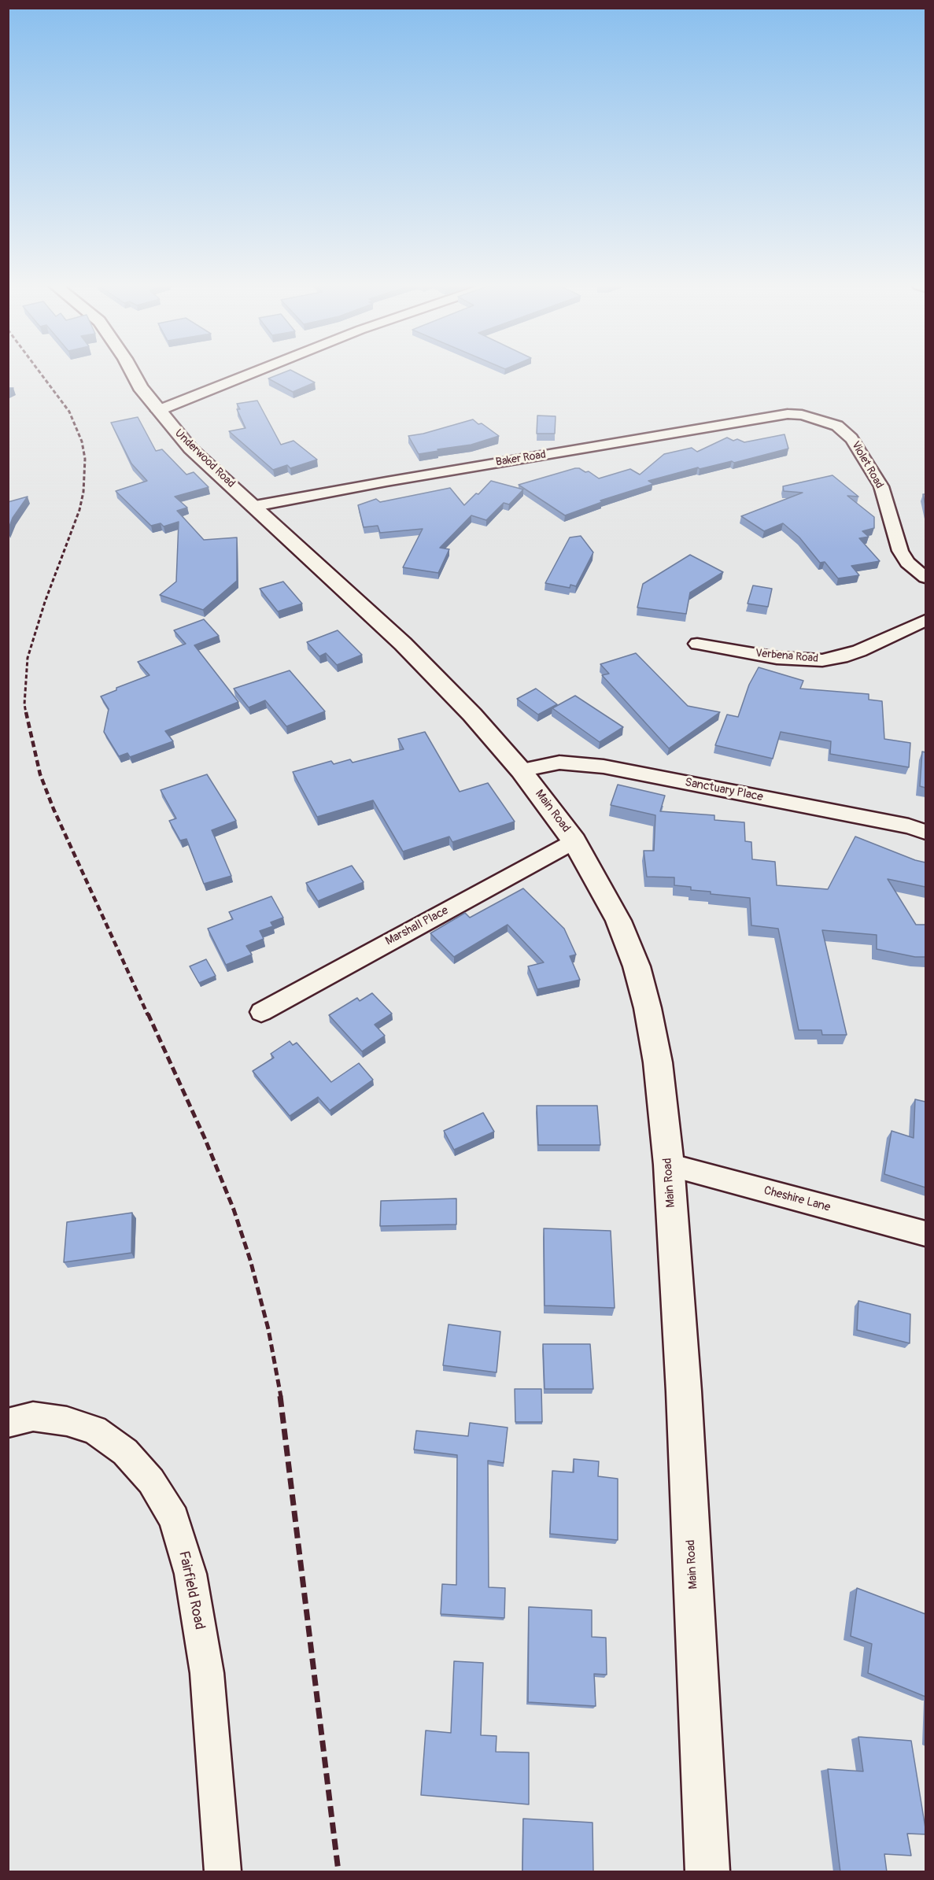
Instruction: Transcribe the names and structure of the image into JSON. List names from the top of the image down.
{
  "streets": {
    "main road": ["Underwood Road", "Main Road"],
    "street": [
      "Baker Road",
      "Violet Road",
      "Verbena Road",
      "Sanctuary Place",
      "Marshall Place",
      "Cheshire Lane",
      "Fairfield Road"
    ]
  },
  "crossings": [
    ["Underwood Road", "Baker Road"],
    ["Underwood Road", "Main Road"],
    ["Baker Road", "Violet Road"],
    ["Sanctuary Place", "Main Road"],
    ["Main Road", "Marshall Place"],
    ["Main Road", "Cheshire Lane"]
  ]
}
